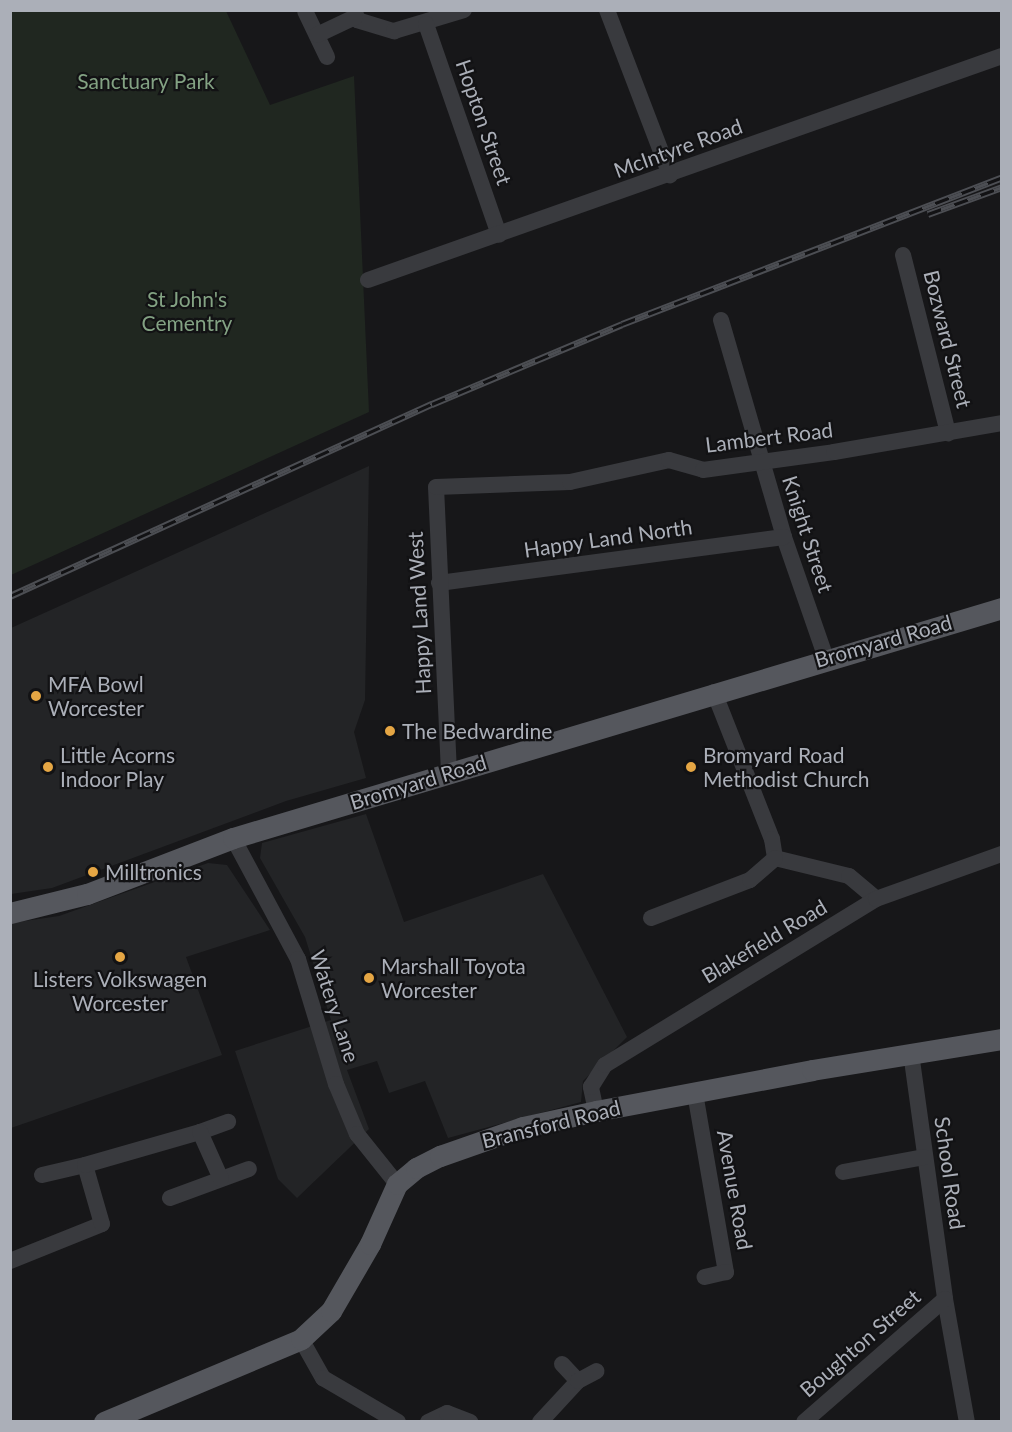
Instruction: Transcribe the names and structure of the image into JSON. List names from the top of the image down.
{
  "streets": {
    "main road": ["Bromyard Road", "Bransford Road"],
    "street": [
      "Hopton Street",
      "McIntyre Road",
      "Bozward Street",
      "Lambert Road",
      "Knight Street",
      "Happy Land North",
      "Happy Land West",
      "Blakefield Road",
      "Watery Lane",
      "School Road",
      "Avenue Road",
      "Boughton Street"
    ]
  },
  "crossings": [
    ["Hopton Street", "McIntyre Road"],
    ["Bozward Street", "Lambert Road"],
    ["Lambert Road", "Knight Street"],
    ["Lambert Road", "Happy Land West"],
    ["Knight Street", "Happy Land North"],
    ["Knight Street", "Bromyard Road"],
    ["Happy Land North", "Happy Land West"],
    ["Happy Land West", "Bromyard Road"],
    ["Bromyard Road", "Watery Lane"],
    ["Blakefield Road", "Bransford Road"],
    ["Watery Lane", "Bransford Road"],
    ["Bransford Road", "School Road"],
    ["Bransford Road", "Avenue Road"],
    ["School Road", "Boughton Street"]
  ],
  "parks": ["Sanctuary Park", "St John's Cementry"],
  "places": [
    "MFA Bowl Worcester",
    "The Bedwardine",
    "Little Acorns Indoor Play",
    "Bromyard Road Methodist Church",
    "Milltronics",
    "Listers Volkswagen Worcester",
    "Marshall Toyota Worcester"
  ]
}
